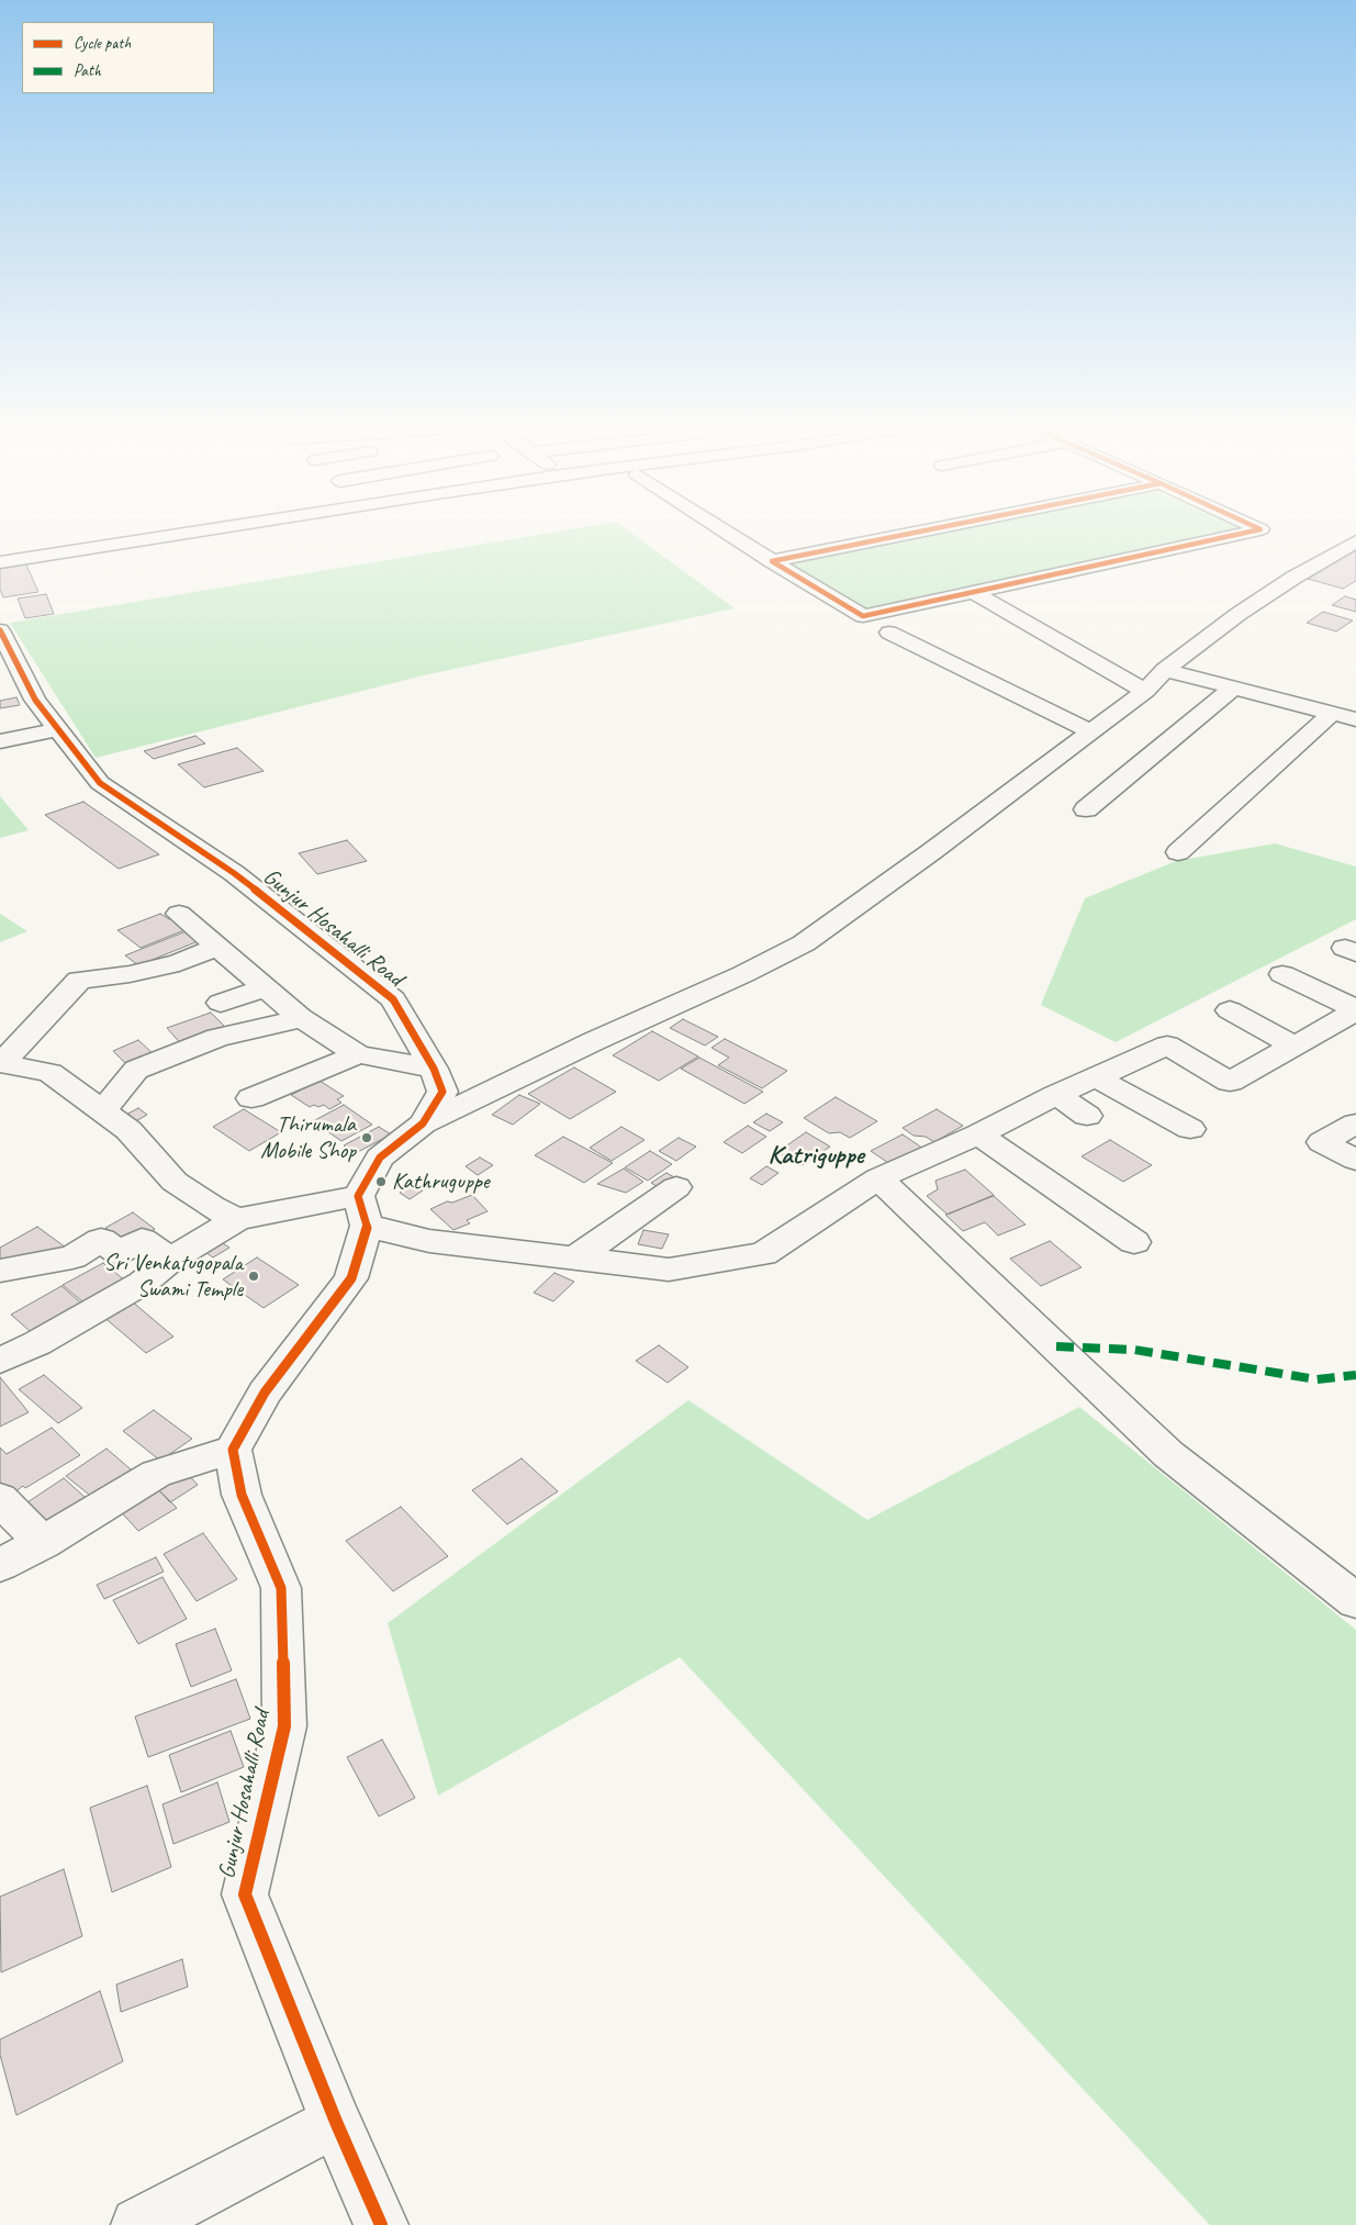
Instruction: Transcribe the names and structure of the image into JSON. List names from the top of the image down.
{
  "streets": {
    "street": ["Gunjur Hosahalli Road"]
  },
  "districts": ["Katriguppe"],
  "places": ["Thirumala Mobile Shop", "Kathruguppe", "Sri Venkatugopala Swami Temple"],
  "legend": ["Cycle path", "Path"]
}
